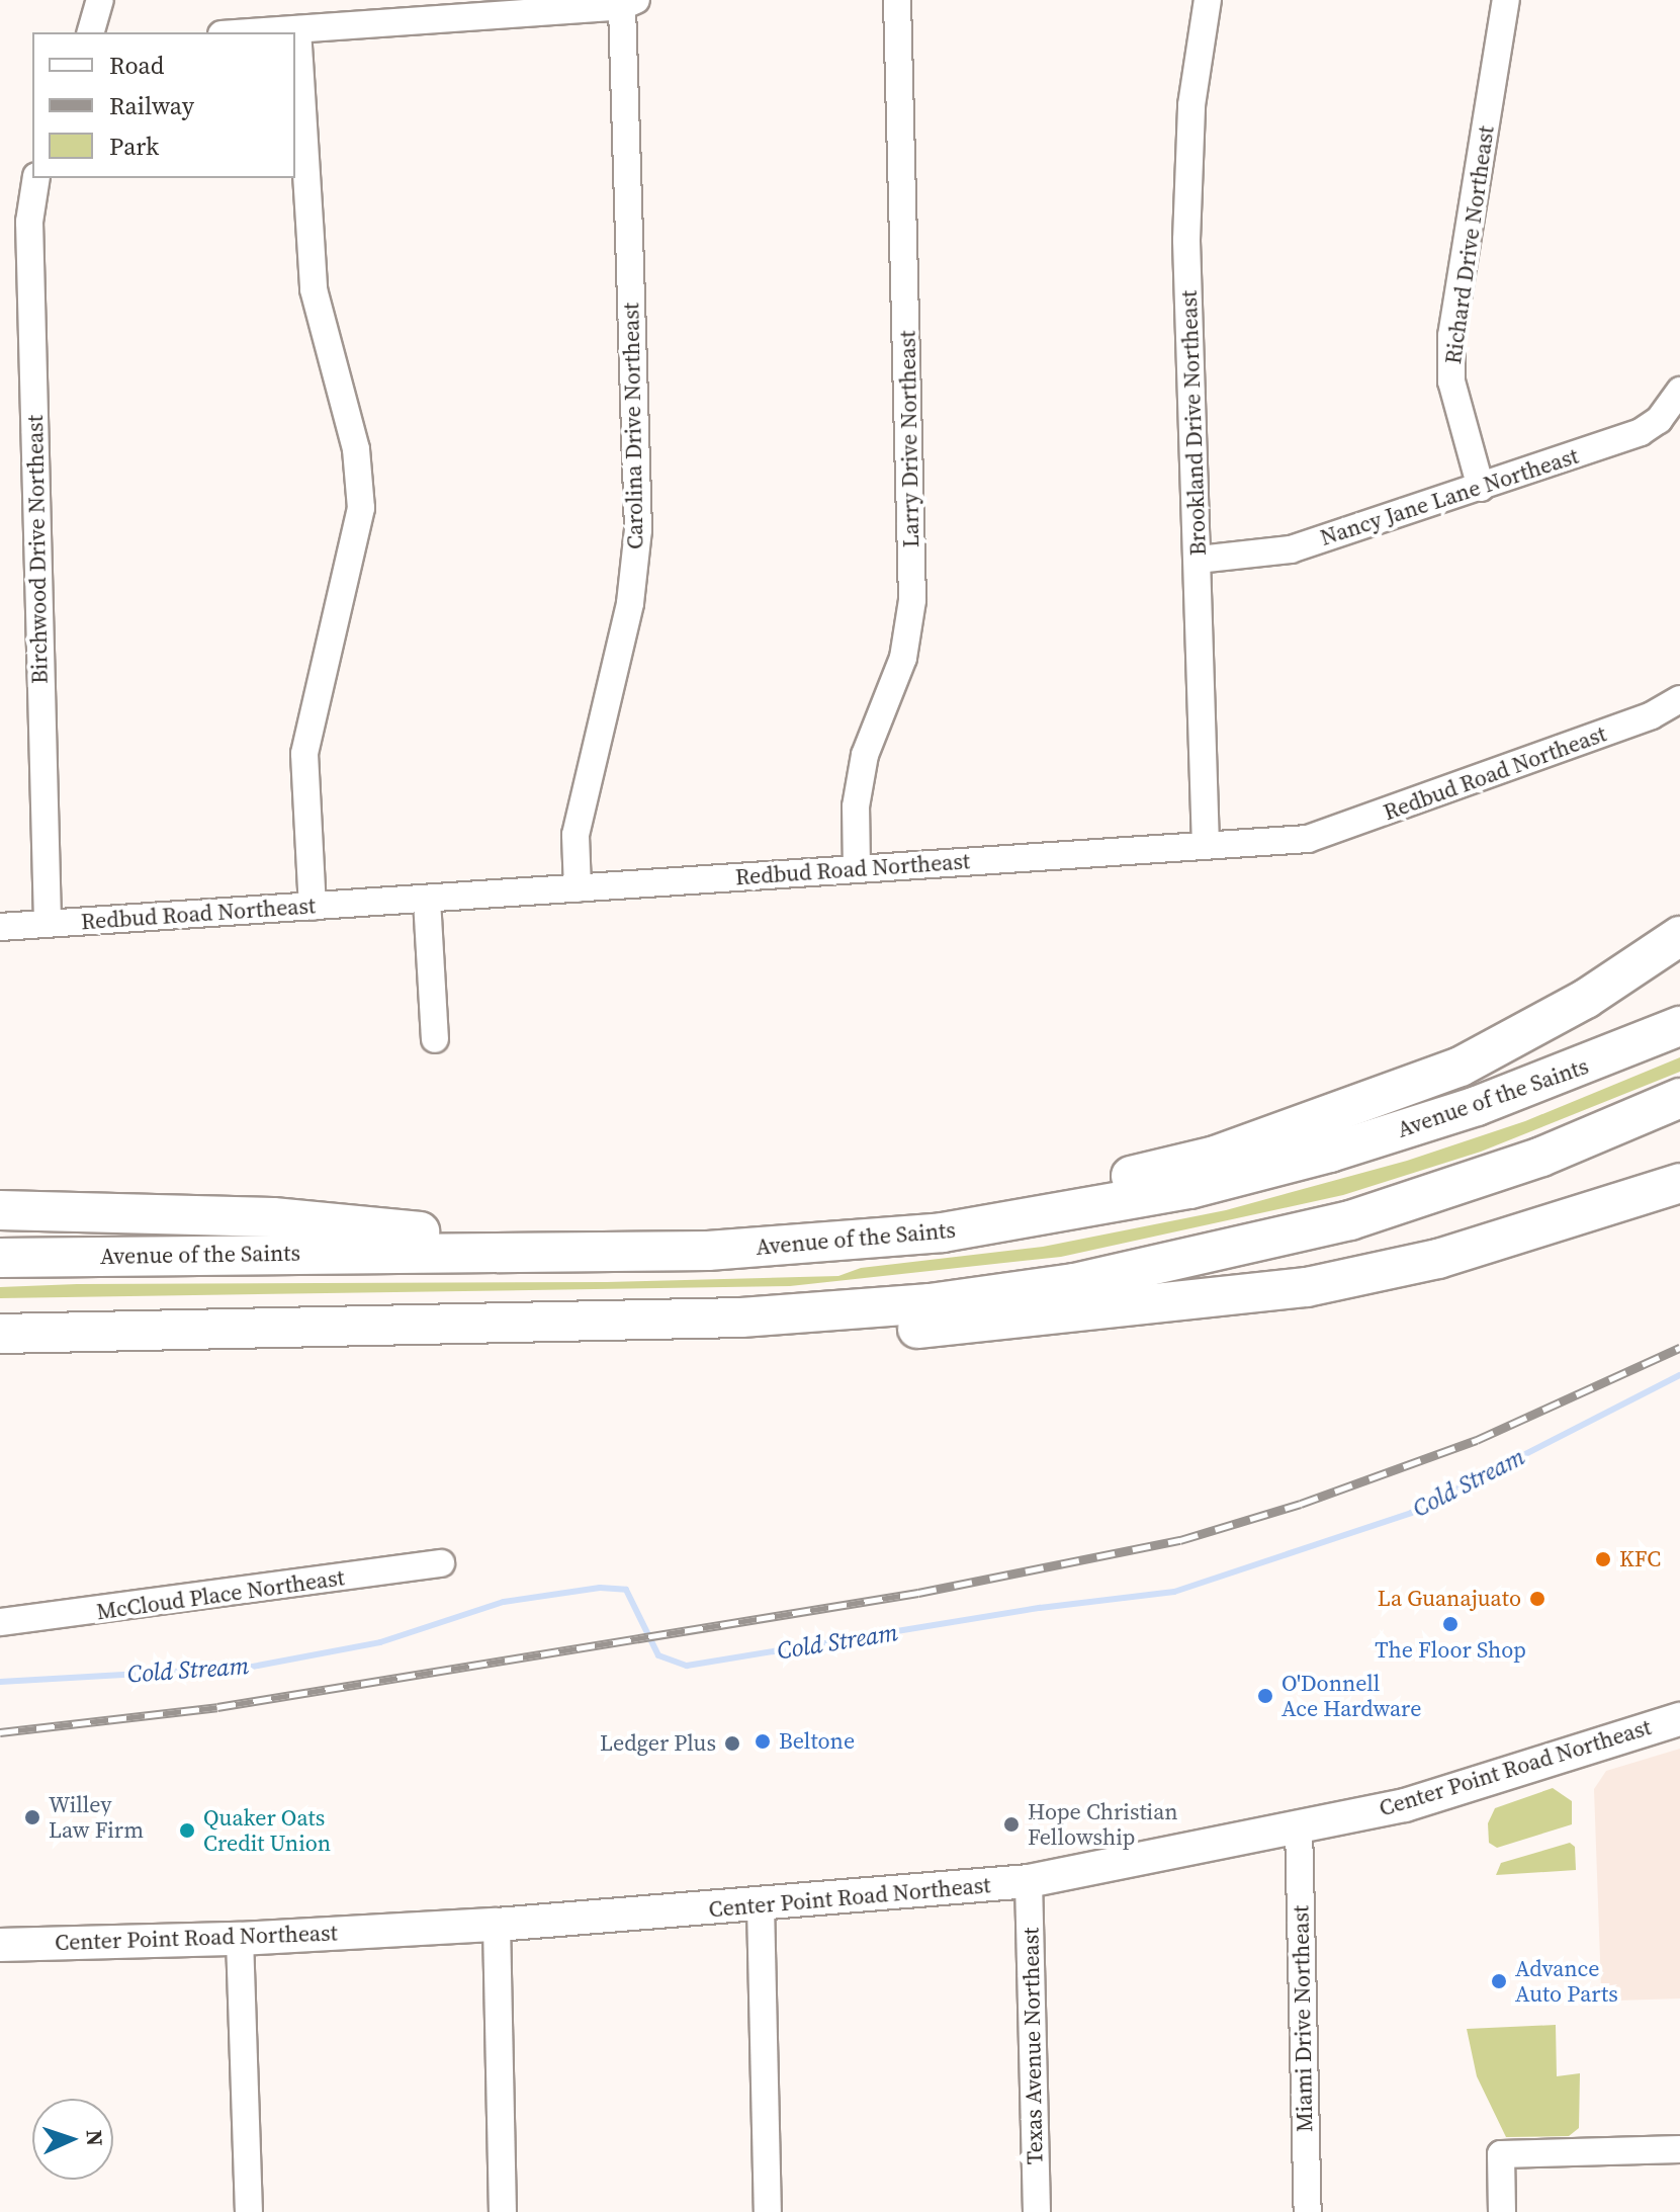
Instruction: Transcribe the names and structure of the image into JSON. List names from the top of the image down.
{
  "streets": {
    "highway": ["Avenue of the Saints"],
    "main road": ["Center Point Road Northeast"],
    "street": [
      "Richard Drive Northeast",
      "Brookland Drive Northeast",
      "Carolina Drive Northeast",
      "Larry Drive Northeast",
      "Nancy Jane Lane Northeast",
      "Birchwood Drive Northeast",
      "Redbud Road Northeast",
      "McCloud Place Northeast",
      "Miami Drive Northeast",
      "Texas Avenue Northeast"
    ]
  },
  "crossings": [
    ["Richard Drive Northeast", "Nancy Jane Lane Northeast"],
    ["Brookland Drive Northeast", "Nancy Jane Lane Northeast"],
    ["Brookland Drive Northeast", "Redbud Road Northeast"],
    ["Carolina Drive Northeast", "Redbud Road Northeast"],
    ["Larry Drive Northeast", "Redbud Road Northeast"],
    ["Birchwood Drive Northeast", "Redbud Road Northeast"],
    ["Center Point Road Northeast", "Miami Drive Northeast"],
    ["Center Point Road Northeast", "Texas Avenue Northeast"]
  ],
  "water": ["Cold Stream"],
  "places": [
    "KFC",
    "La Guanajuato",
    "The Floor Shop",
    "O'Donnell Ace Hardware",
    "Beltone",
    "Ledger Plus",
    "Willey Law Firm",
    "Hope Christian Fellowship",
    "Quaker Oats Credit Union",
    "Advance Auto Parts"
  ],
  "legend": ["Road", "Railway", "Park"],
  "north": "right"
}
